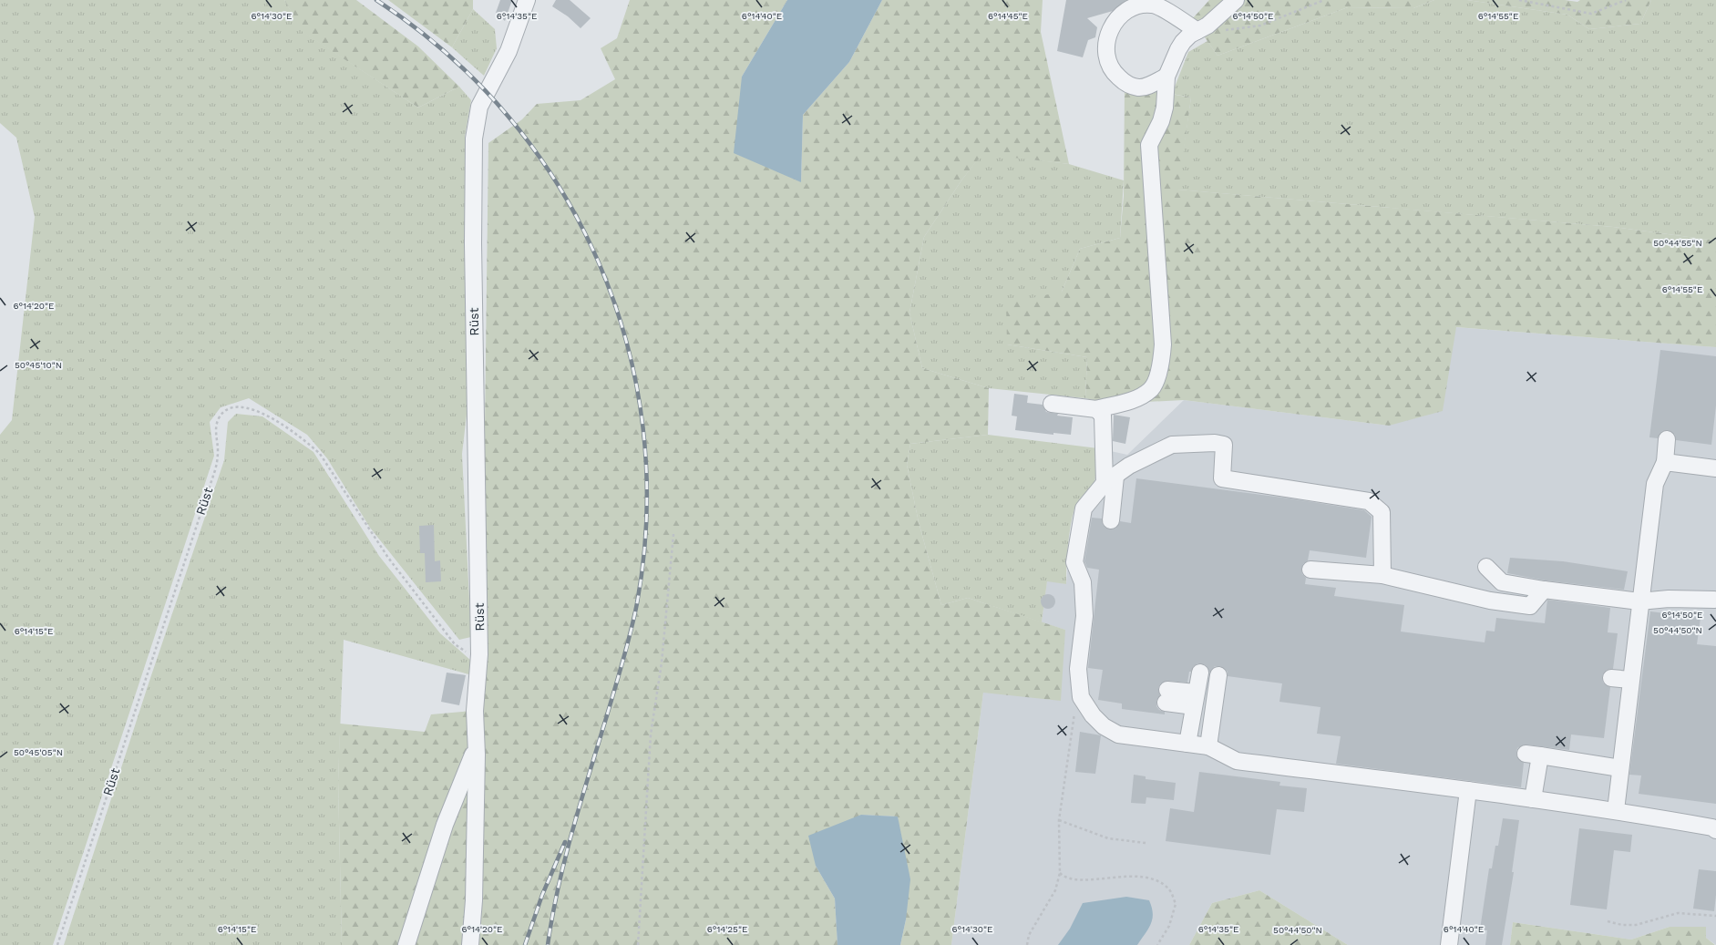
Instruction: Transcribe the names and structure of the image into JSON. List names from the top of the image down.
{
  "streets": {
    "street": ["Rüst"]
  },
  "coordinates": [
    "6°14'30\"E",
    "6°14'35\"E",
    "6°14'40\"E",
    "6°14'45\"E",
    "6°14'50\"E",
    "6°14'55\"E",
    "50°44'55\"N",
    "6°14'20\"E",
    "50°45'10\"N",
    "50°44'50\"N",
    "6°14'15\"E",
    "50°45'05\"N",
    "6°14'25\"E"
  ]
}
